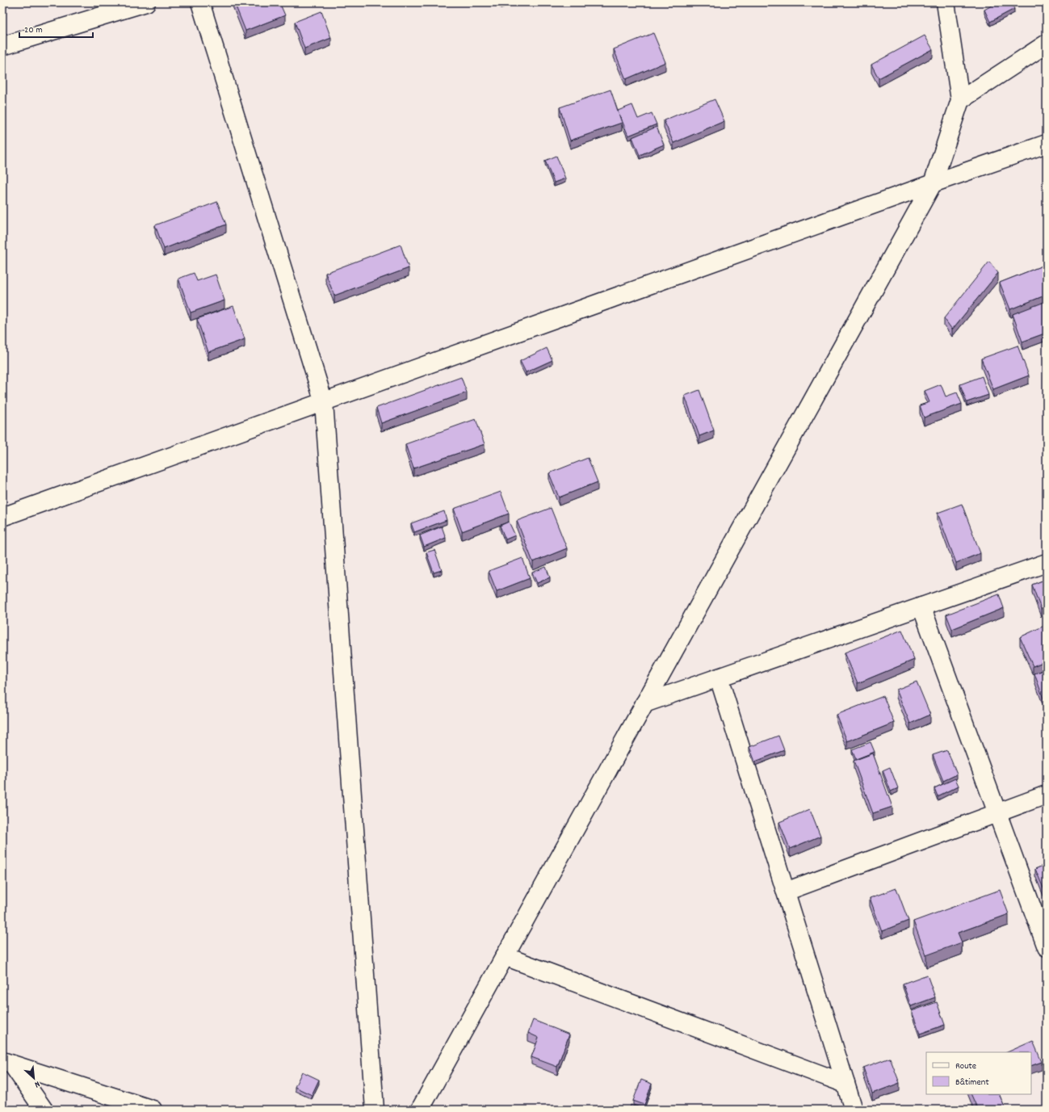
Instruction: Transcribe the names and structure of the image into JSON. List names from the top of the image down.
{
  "legend": ["Route", "Bâtiment"],
  "scale_bar": "20 m",
  "north": "bottom right"
}
